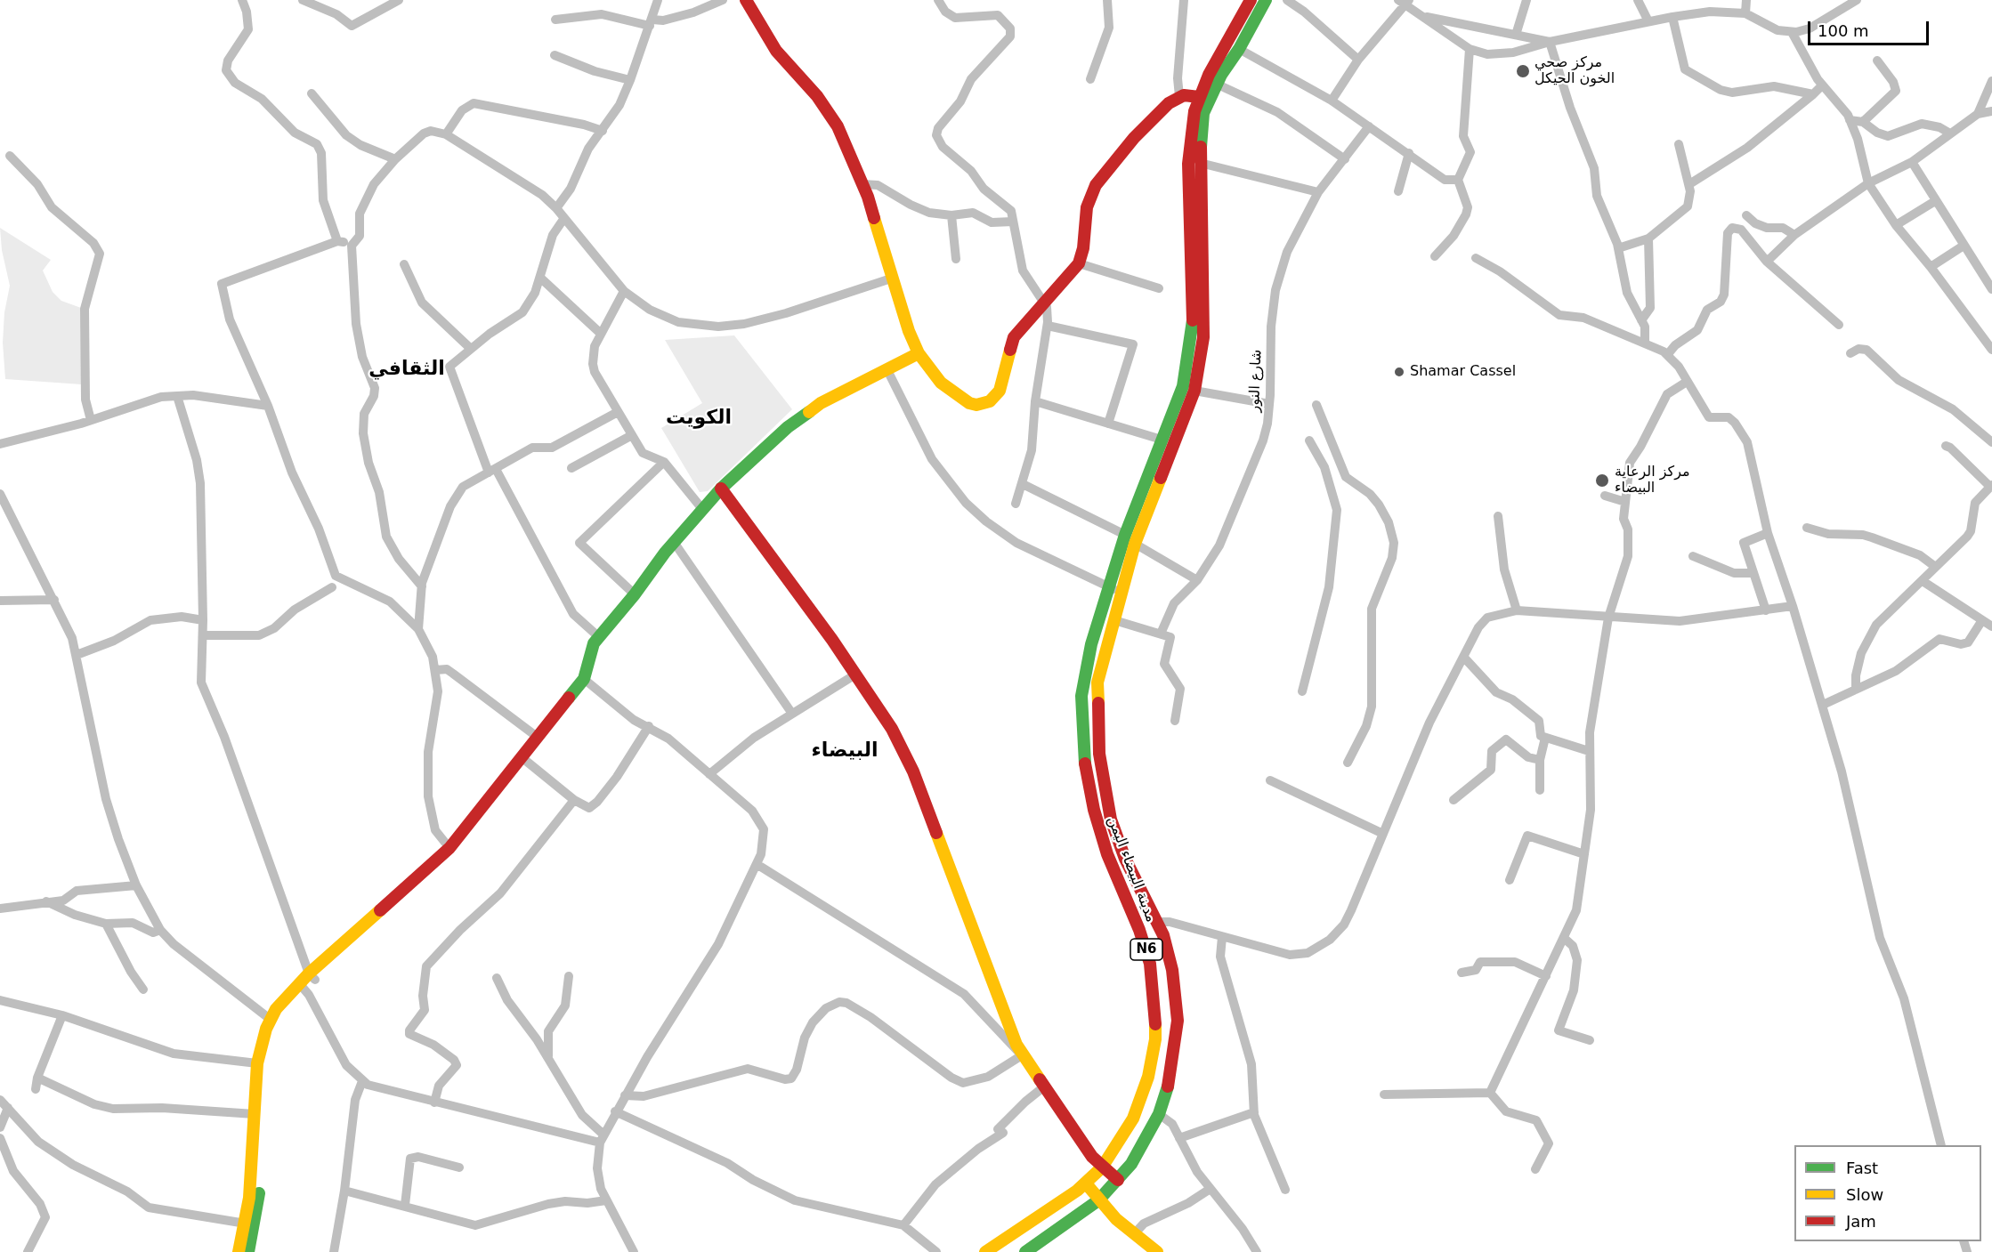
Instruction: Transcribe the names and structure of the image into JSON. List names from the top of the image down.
{
  "streets": {
    "main road": ["مدينة البيضاء اليمن", "N6"],
    "street": ["شارع النور"]
  },
  "districts": ["الثقافي", "الكويت", "البيضاء"],
  "places": ["مركز صحي الخون الحيكل", "Shamar Cassel", "مركز الرعاية البيضاء"],
  "legend": ["Fast", "Slow", "Jam"],
  "scale_bar": "100 m"
}
